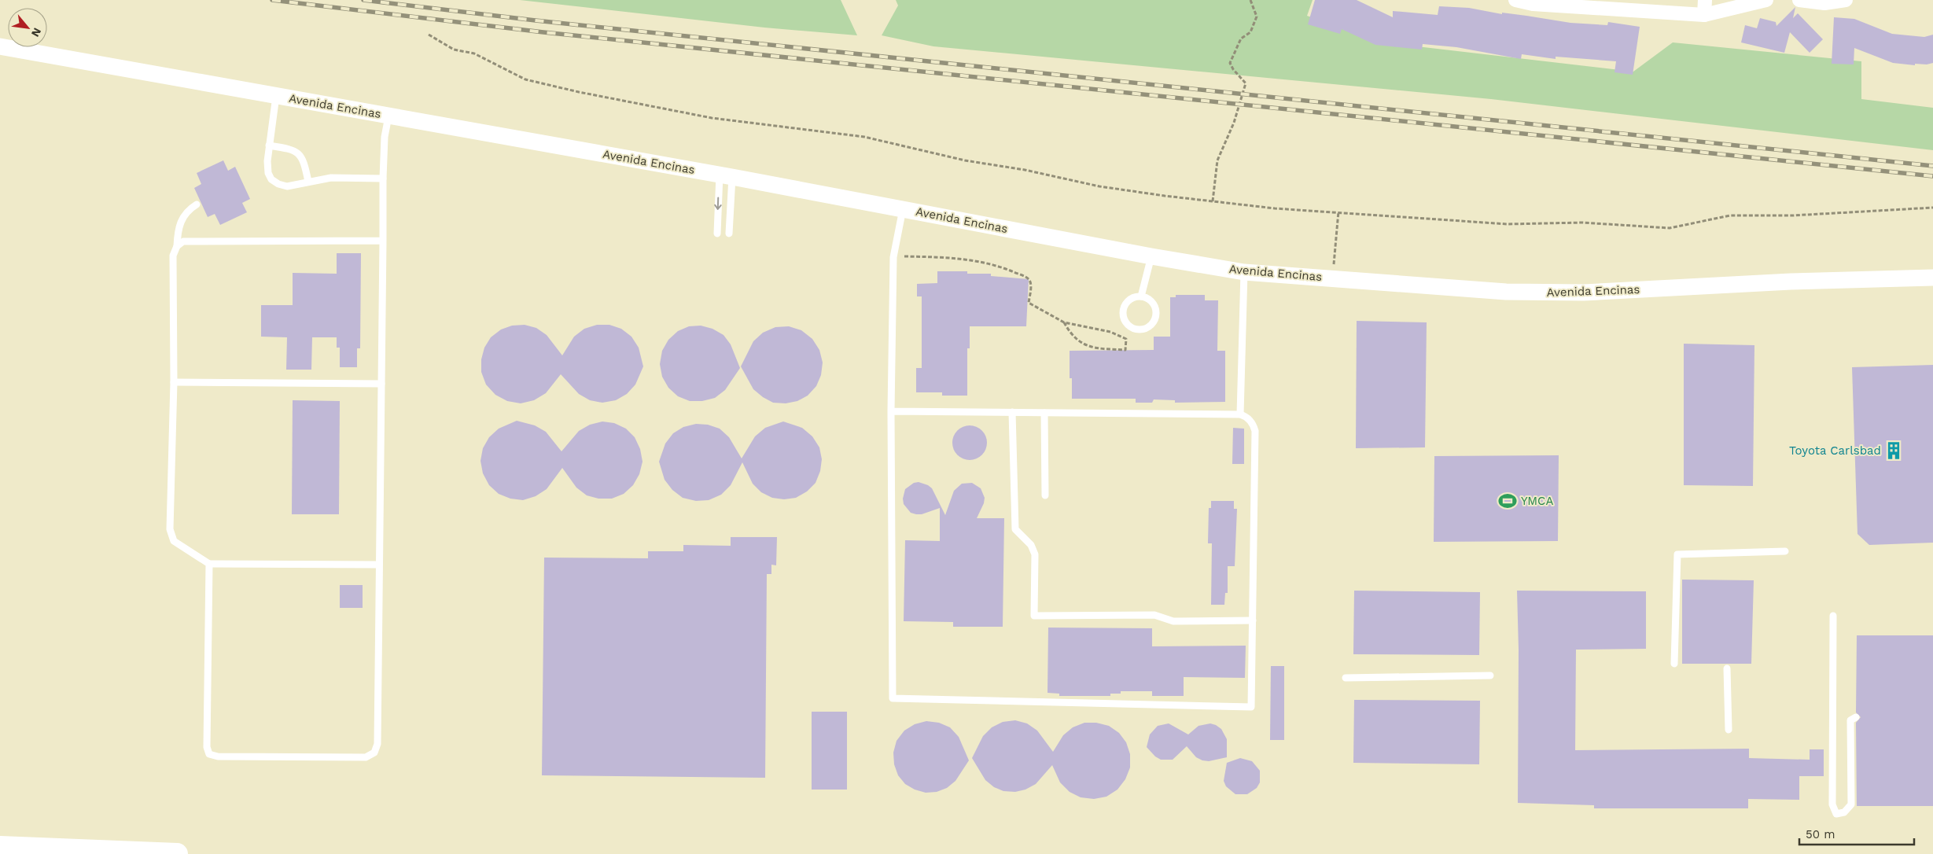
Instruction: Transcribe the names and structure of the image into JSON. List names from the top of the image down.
{
  "streets": {
    "street": ["Avenida Encinas"]
  },
  "places": {
    "building": ["Toyota Carlsbad"],
    "sports": ["YMCA"]
  },
  "scale_bar": "50 m",
  "north": "bottom right"
}
